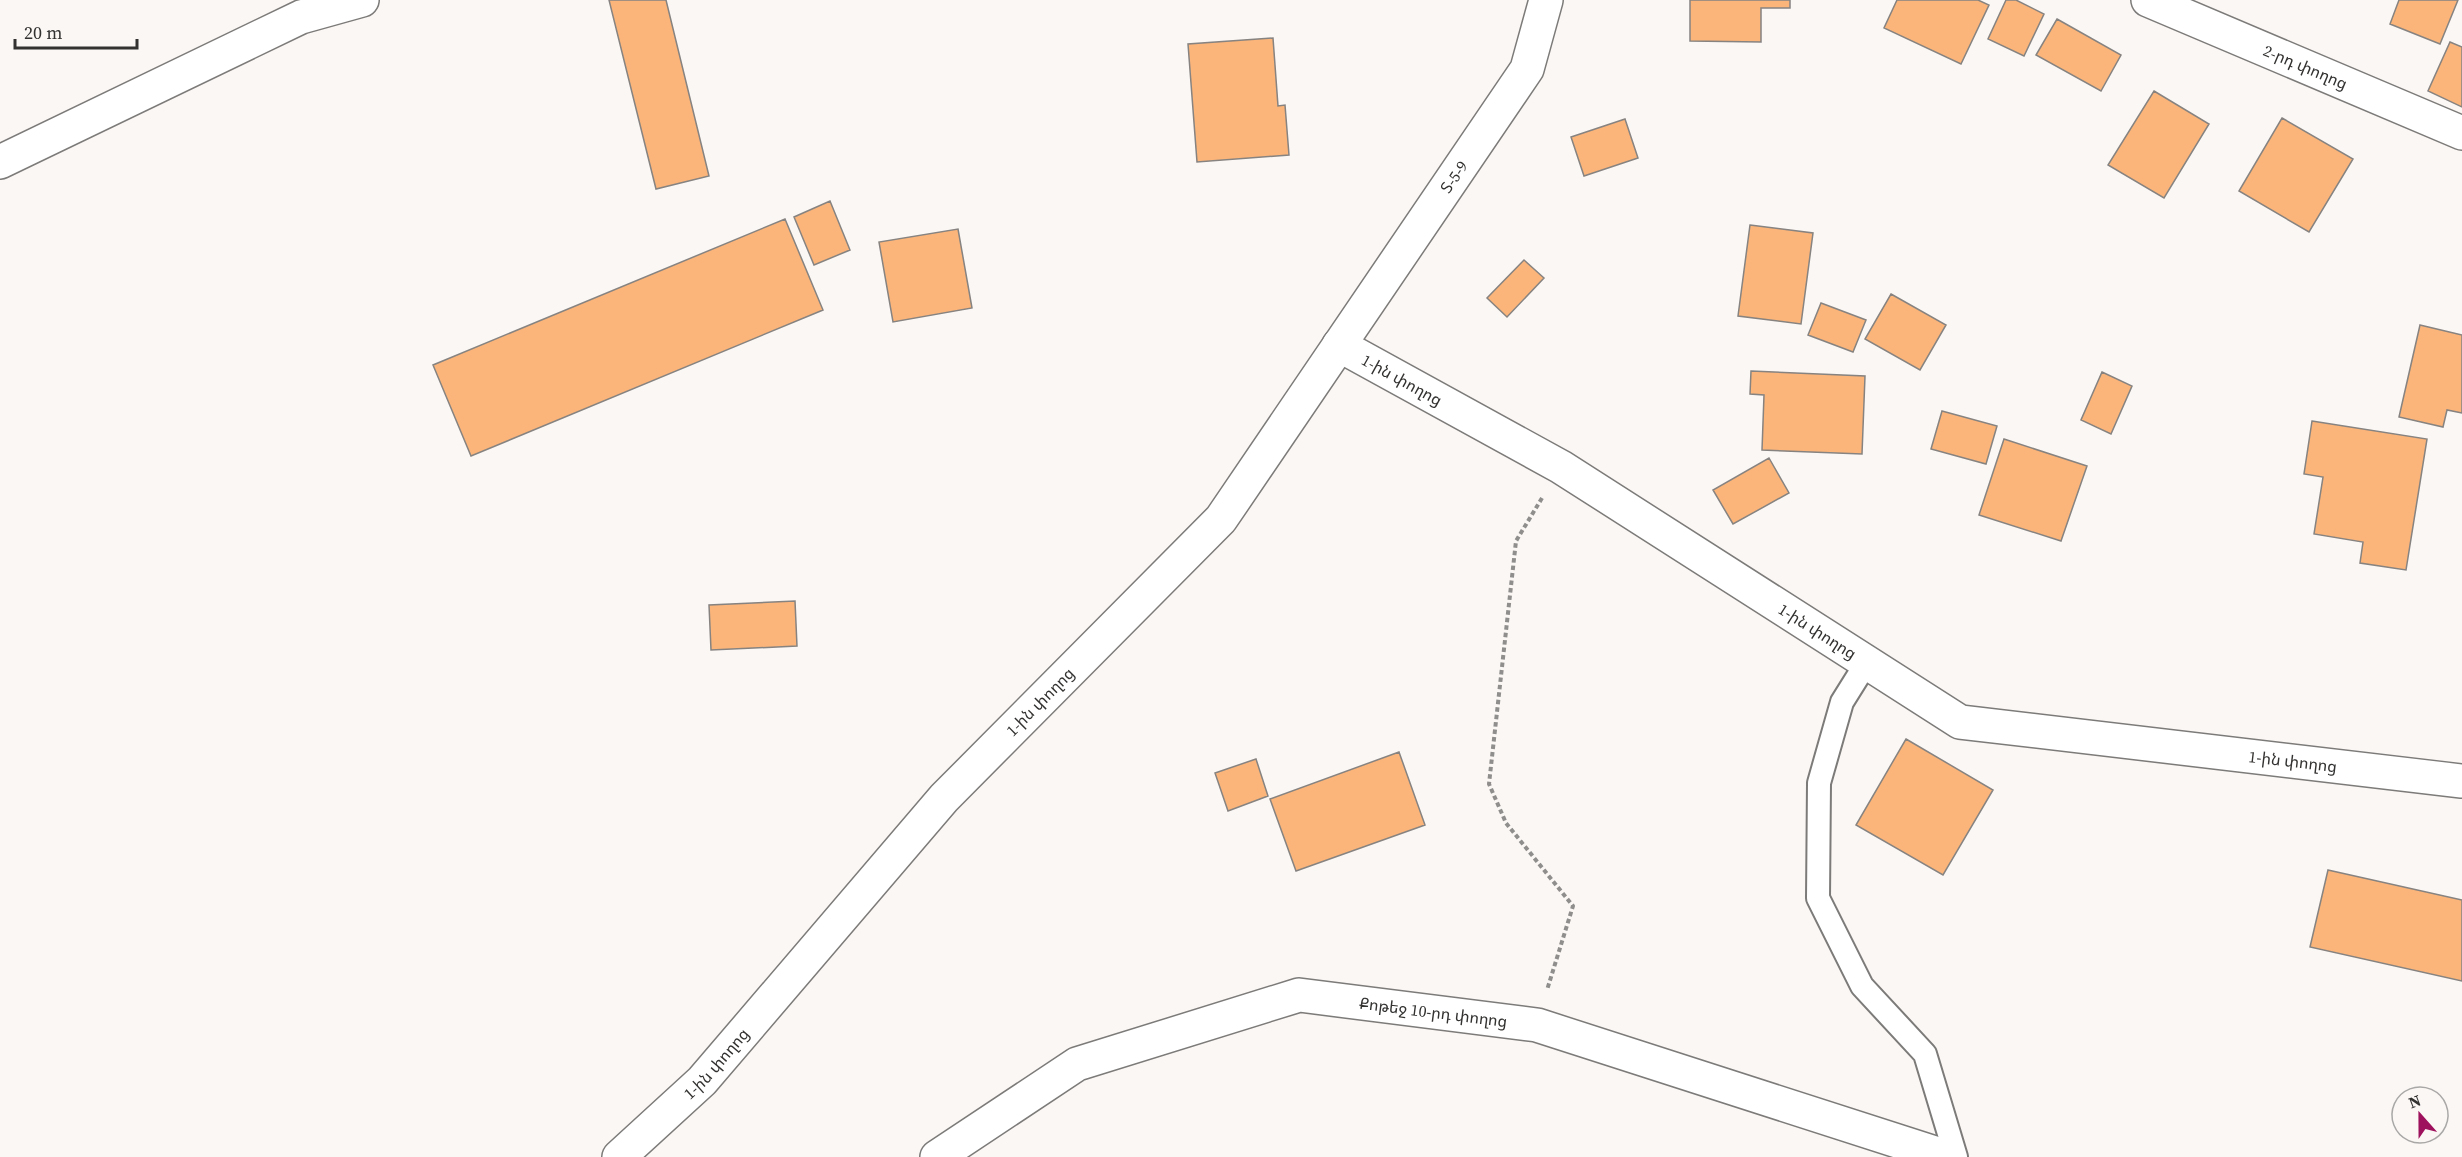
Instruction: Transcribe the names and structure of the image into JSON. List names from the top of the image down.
{
  "streets": {
    "street": [
      "2-րդ փողոց",
      "Տ-5-9",
      "1-ին փողոց",
      "Քոթեջ 10-րդ փողոց"
    ]
  },
  "crossings": [
    ["Տ-5-9", "1-ին փողոց"]
  ],
  "scale_bar": "20 m",
  "north": "top"
}
